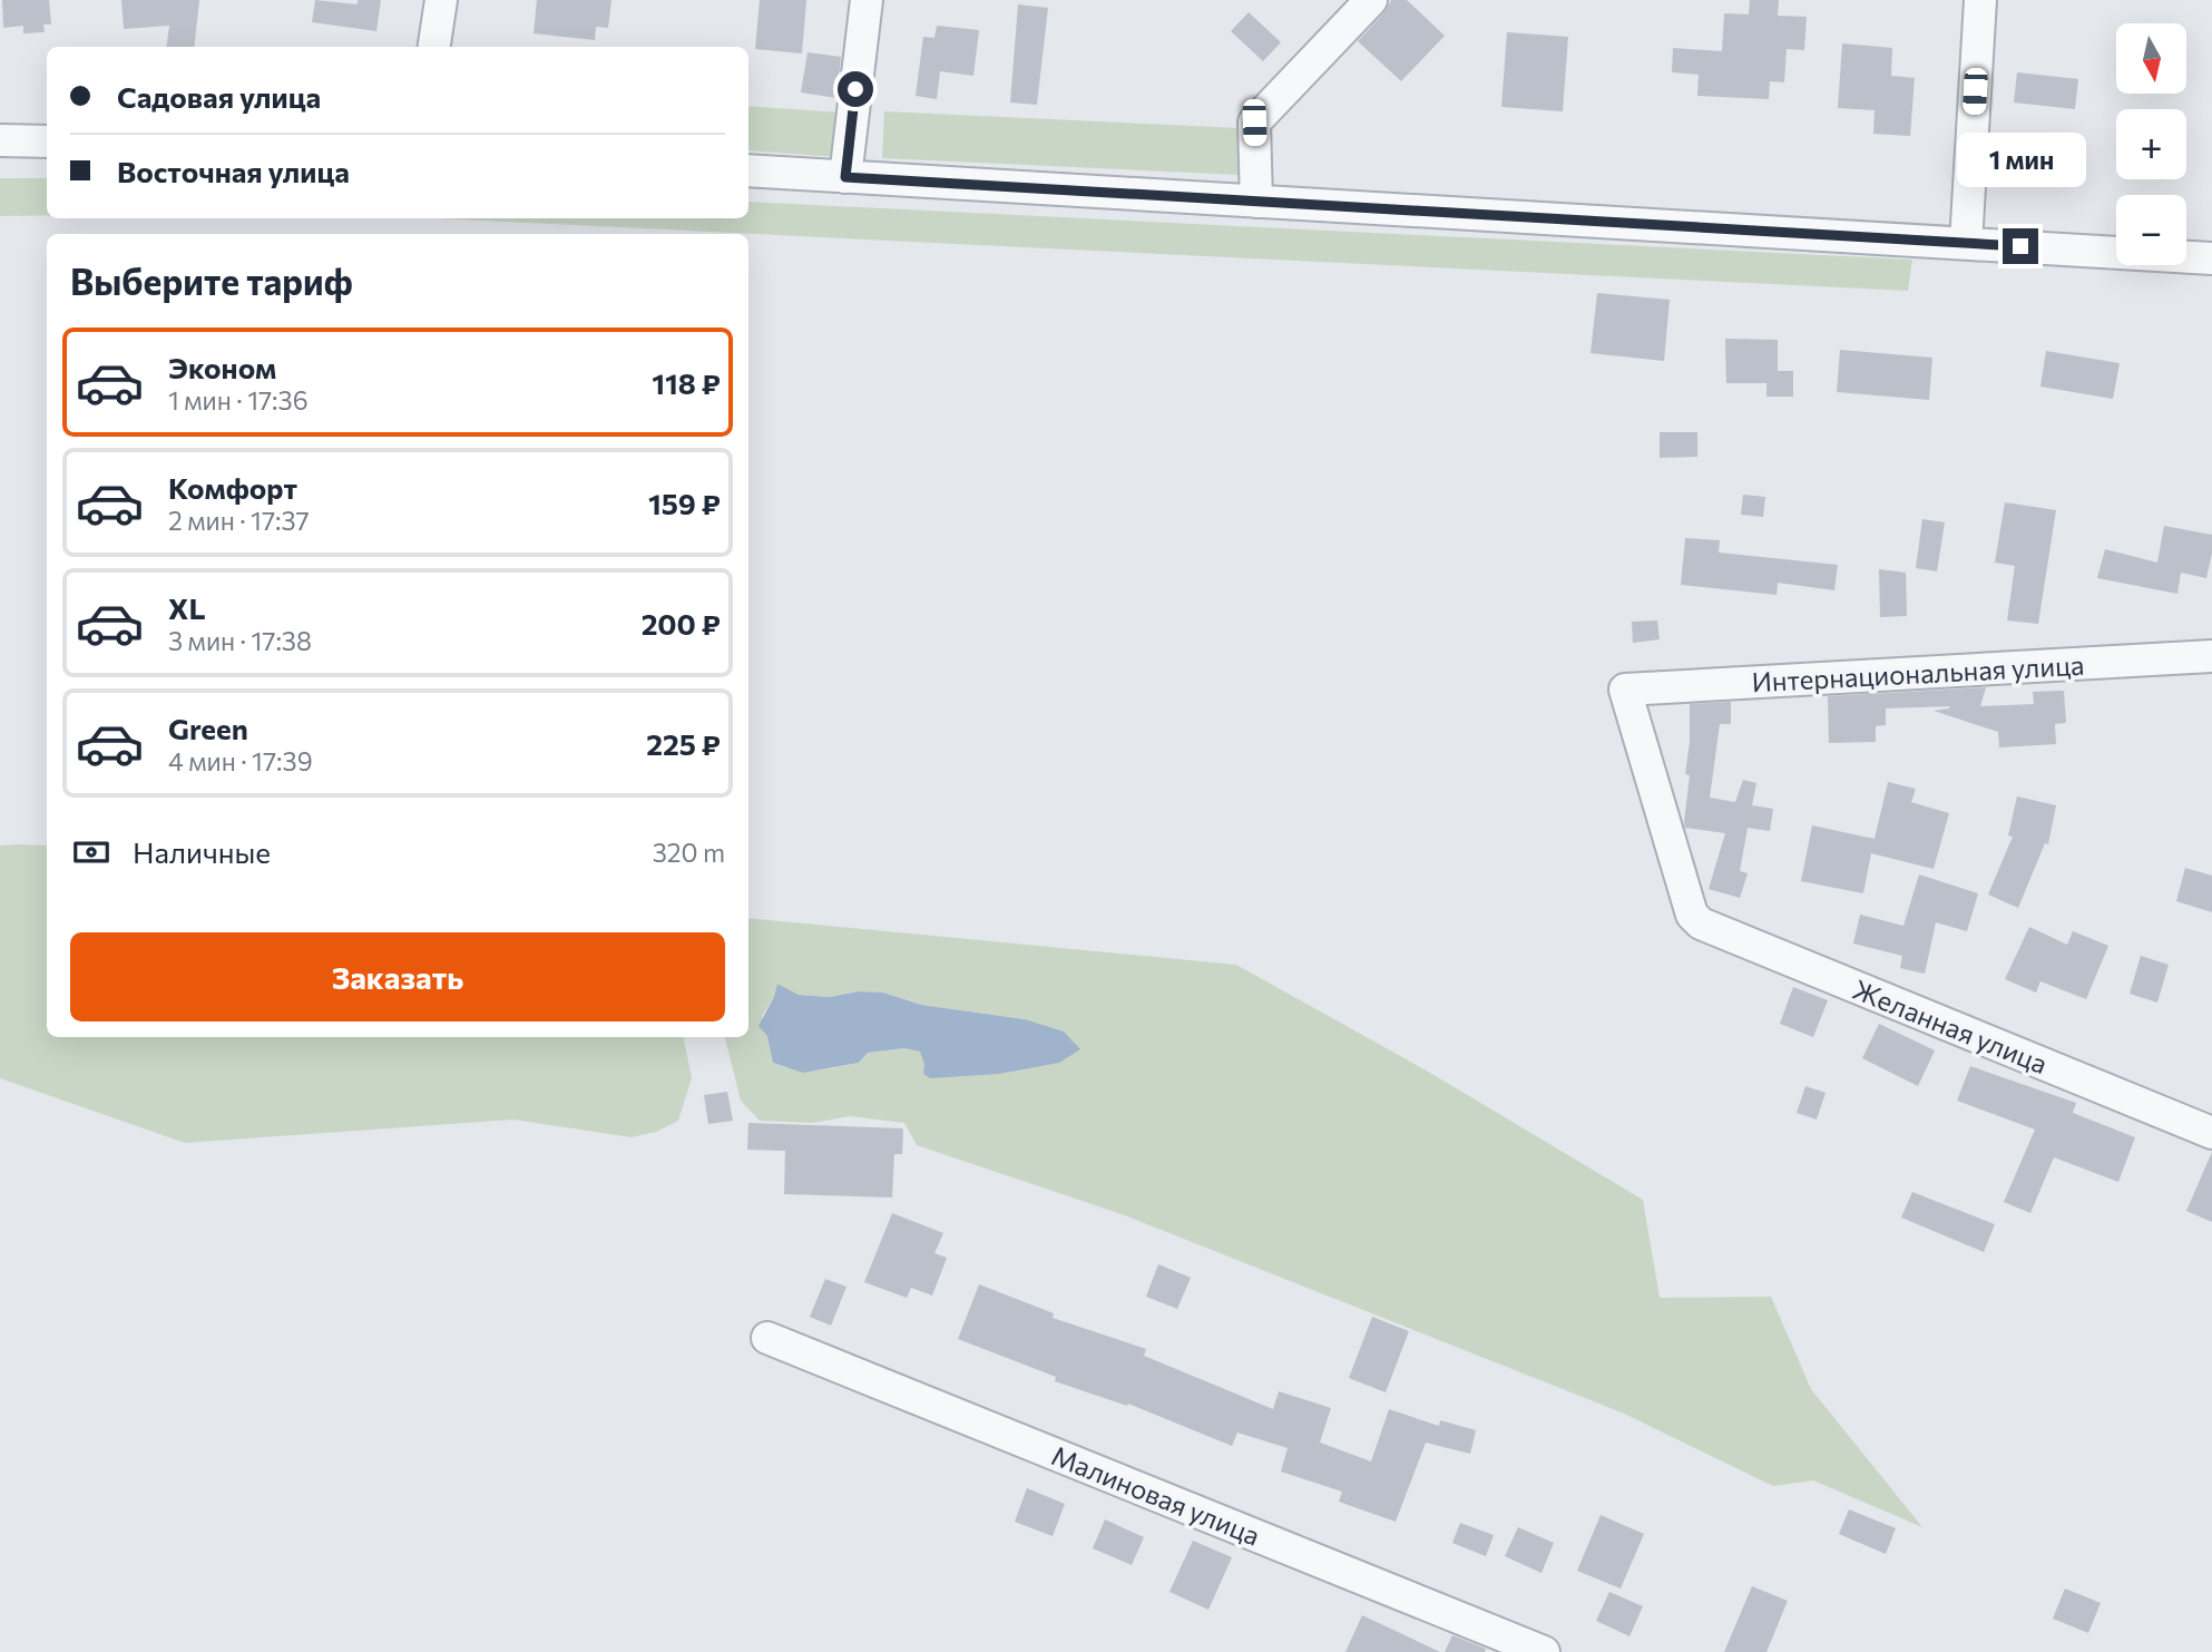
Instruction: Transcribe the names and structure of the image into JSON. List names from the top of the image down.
{
  "streets": {
    "street": ["Интернациональная улица", "Желанная улица", "Малиновая улица"]
  },
  "crossings": [
    ["Интернациональная улица", "Желанная улица"]
  ],
  "north": "bottom",
  "page": {
    "map_buttons": ["+", "−"],
    "banner": ["Садовая улица", "Восточная улица"],
    "bubble": "1 мин",
    "heading": "Выберите тариф",
    "list": [
      {
        "name": "Эконом",
        "note": "1 мин · 17:36",
        "value": "118 ₽"
      },
      {
        "name": "Комфорт",
        "note": "2 мин · 17:37",
        "value": "159 ₽"
      },
      {
        "name": "XL",
        "note": "3 мин · 17:38",
        "value": "200 ₽"
      },
      {
        "name": "Green",
        "note": "4 мин · 17:39",
        "value": "225 ₽"
      }
    ],
    "pay": ["Наличные", "320 m"],
    "buttons": "Заказать"
  }
}
